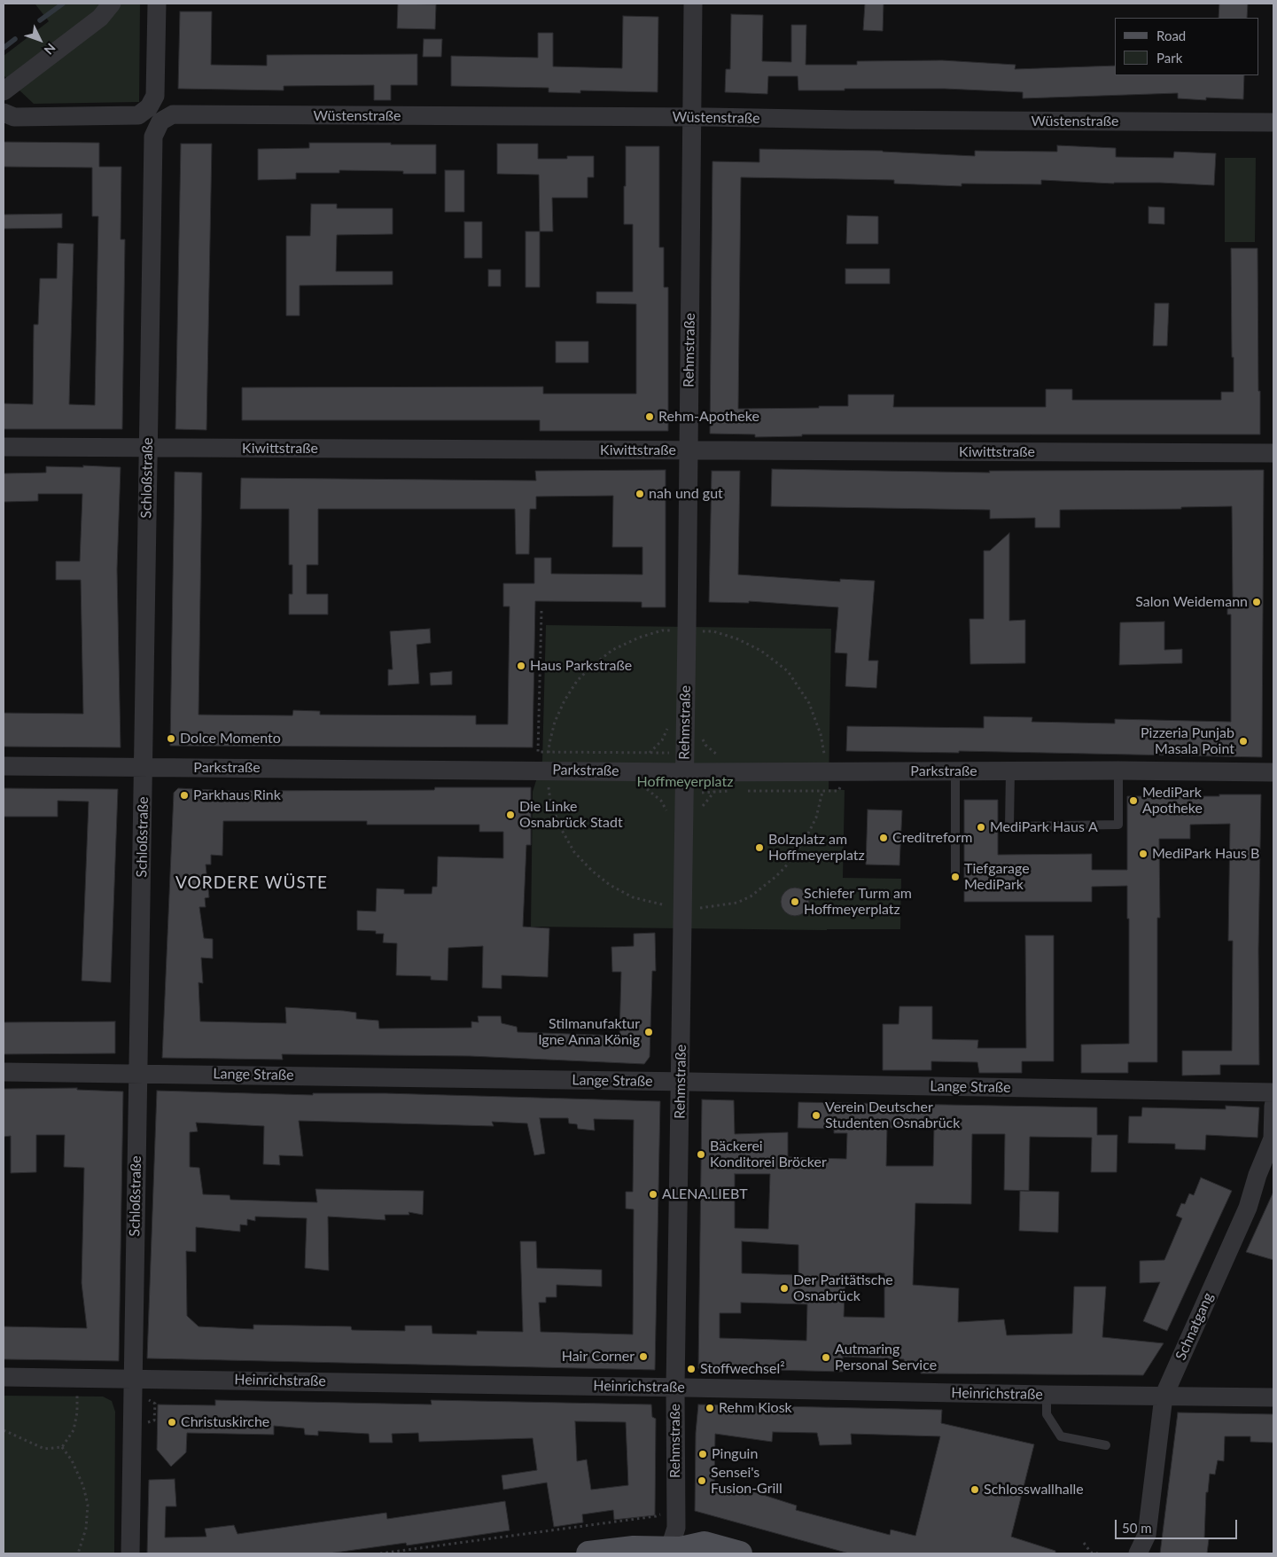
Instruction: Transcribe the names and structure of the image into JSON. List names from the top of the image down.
{
  "streets": {
    "street": [
      "Wüstenstraße",
      "Rehmstraße",
      "Kiwittstraße",
      "Schloßstraße",
      "Parkstraße",
      "Lange Straße",
      "Schnatgang",
      "Heinrichstraße"
    ]
  },
  "crossings": [
    ["Wüstenstraße", "Rehmstraße"],
    ["Wüstenstraße", "Schloßstraße"],
    ["Rehmstraße", "Kiwittstraße"],
    ["Rehmstraße", "Parkstraße"],
    ["Rehmstraße", "Lange Straße"],
    ["Rehmstraße", "Heinrichstraße"],
    ["Kiwittstraße", "Schloßstraße"],
    ["Schloßstraße", "Parkstraße"],
    ["Schloßstraße", "Lange Straße"],
    ["Schloßstraße", "Heinrichstraße"],
    ["Schnatgang", "Heinrichstraße"]
  ],
  "districts": ["VORDERE WÜSTE"],
  "parks": ["Hoffmeyerplatz"],
  "places": [
    "Rehm-Apotheke",
    "nah und gut",
    "Salon Weidemann",
    "Haus Parkstraße",
    "Dolce Momento",
    "Pizzeria Punjab Masala Point",
    "Parkhaus Rink",
    "MediPark Apotheke",
    "Die Linke Osnabrück Stadt",
    "MediPark Haus A",
    "Creditreform",
    "Bolzplatz am Hoffmeyerplatz",
    "MediPark Haus B",
    "Tiefgarage MediPark",
    "Schiefer Turm am Hoffmeyerplatz",
    "Stilmanufaktur Igne Anna König",
    "Verein Deutscher Studenten Osnabrück",
    "Bäckerei Konditorei Bröcker",
    "ALENA.LIEBT",
    "Der Paritätische Osnabrück",
    "Hair Corner",
    "Autmaring Personal Service",
    "Stoffwechsel²",
    "Rehm Kiosk",
    "Christuskirche",
    "Pinguin",
    "Sensei's Fusion-Grill",
    "Schlosswallhalle"
  ],
  "legend": ["Road", "Park"],
  "scale_bar": "50 m",
  "north": "bottom right"
}
